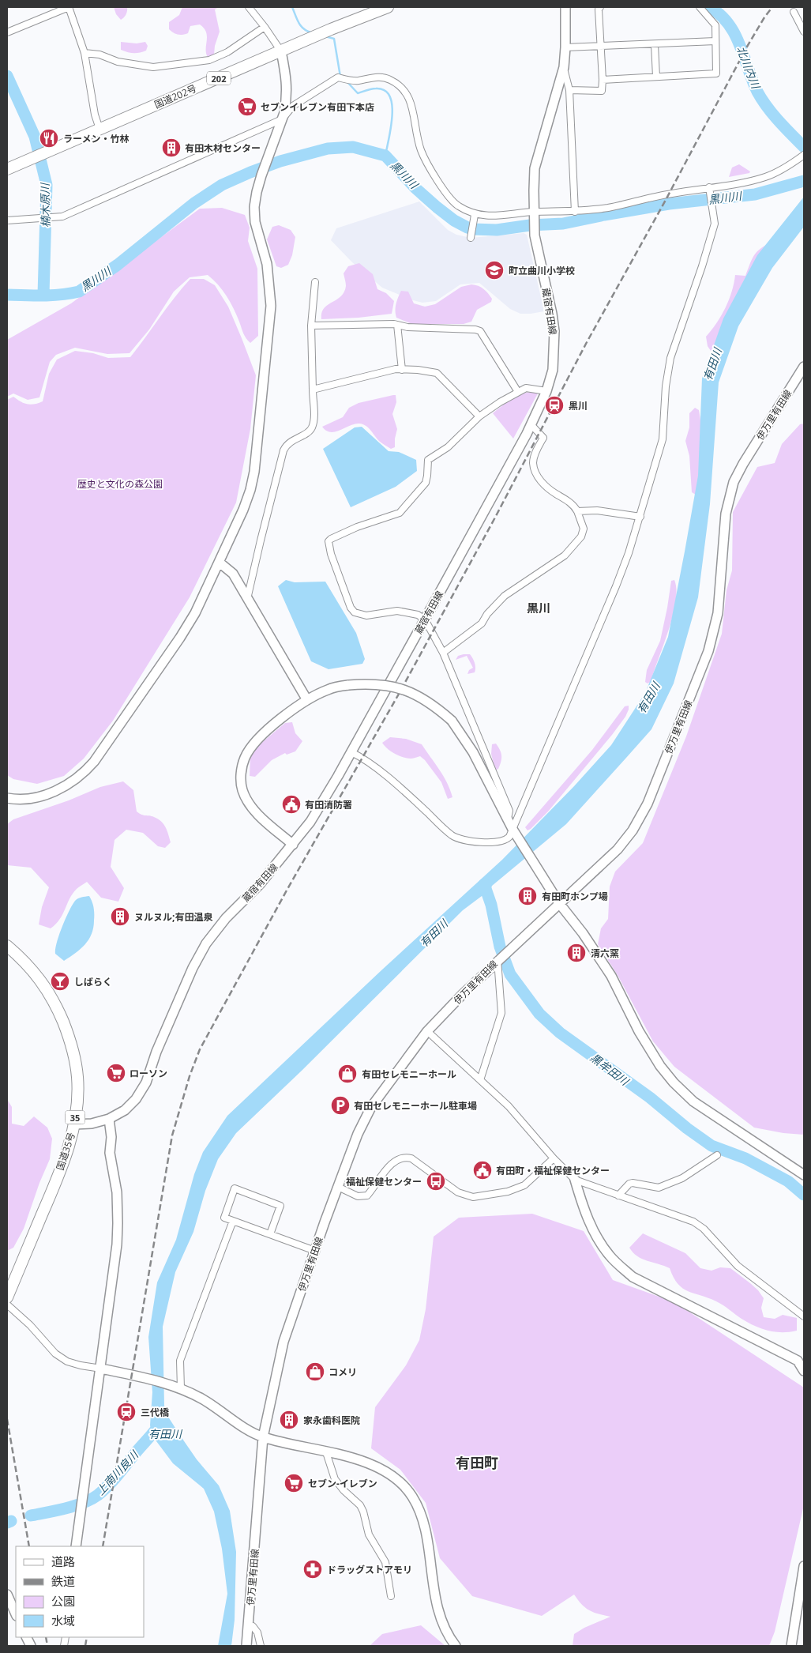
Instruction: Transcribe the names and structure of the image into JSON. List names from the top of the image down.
{
  "streets": {
    "highway": [
      "202",
      "国道202号",
      "35",
      "国道35号"
    ],
    "street": ["蔵宿有田線", "伊万里有田線"]
  },
  "crossings": [
    ["蔵宿有田線", "国道35号"]
  ],
  "districts": ["黒川", "有田町"],
  "water": [
    "北川内川",
    "黒川川",
    "楠木原川",
    "有田川",
    "黒牟田川",
    "上南川良川"
  ],
  "parks": ["歴史と文化の森公園"],
  "places": {
    "supermarket": ["セブンイレブン有田下本店", "ローソン", "セブン-イレブン"],
    "restaurant": ["ラーメン・竹林"],
    "building": [
      "有田木材センター",
      "有田町ホンプ場",
      "ヌルヌル;有田温泉",
      "清六窯",
      "家永歯科医院"
    ],
    "school or university": ["町立曲川小学校"],
    "station": ["黒川", "三代橋"],
    "public building": ["有田消防署", "有田町・福祉保健センター"],
    "bar": ["しばらく"],
    "shop": ["有田セレモニーホール", "コメリ"],
    "parking": ["有田セレモニーホール駐車場"],
    "bus stop": ["福祉保健センター"],
    "pharmacy": ["ドラッグストアモリ"]
  },
  "legend": [
    "道路",
    "鉄道",
    "公園",
    "水域"
  ]
}
